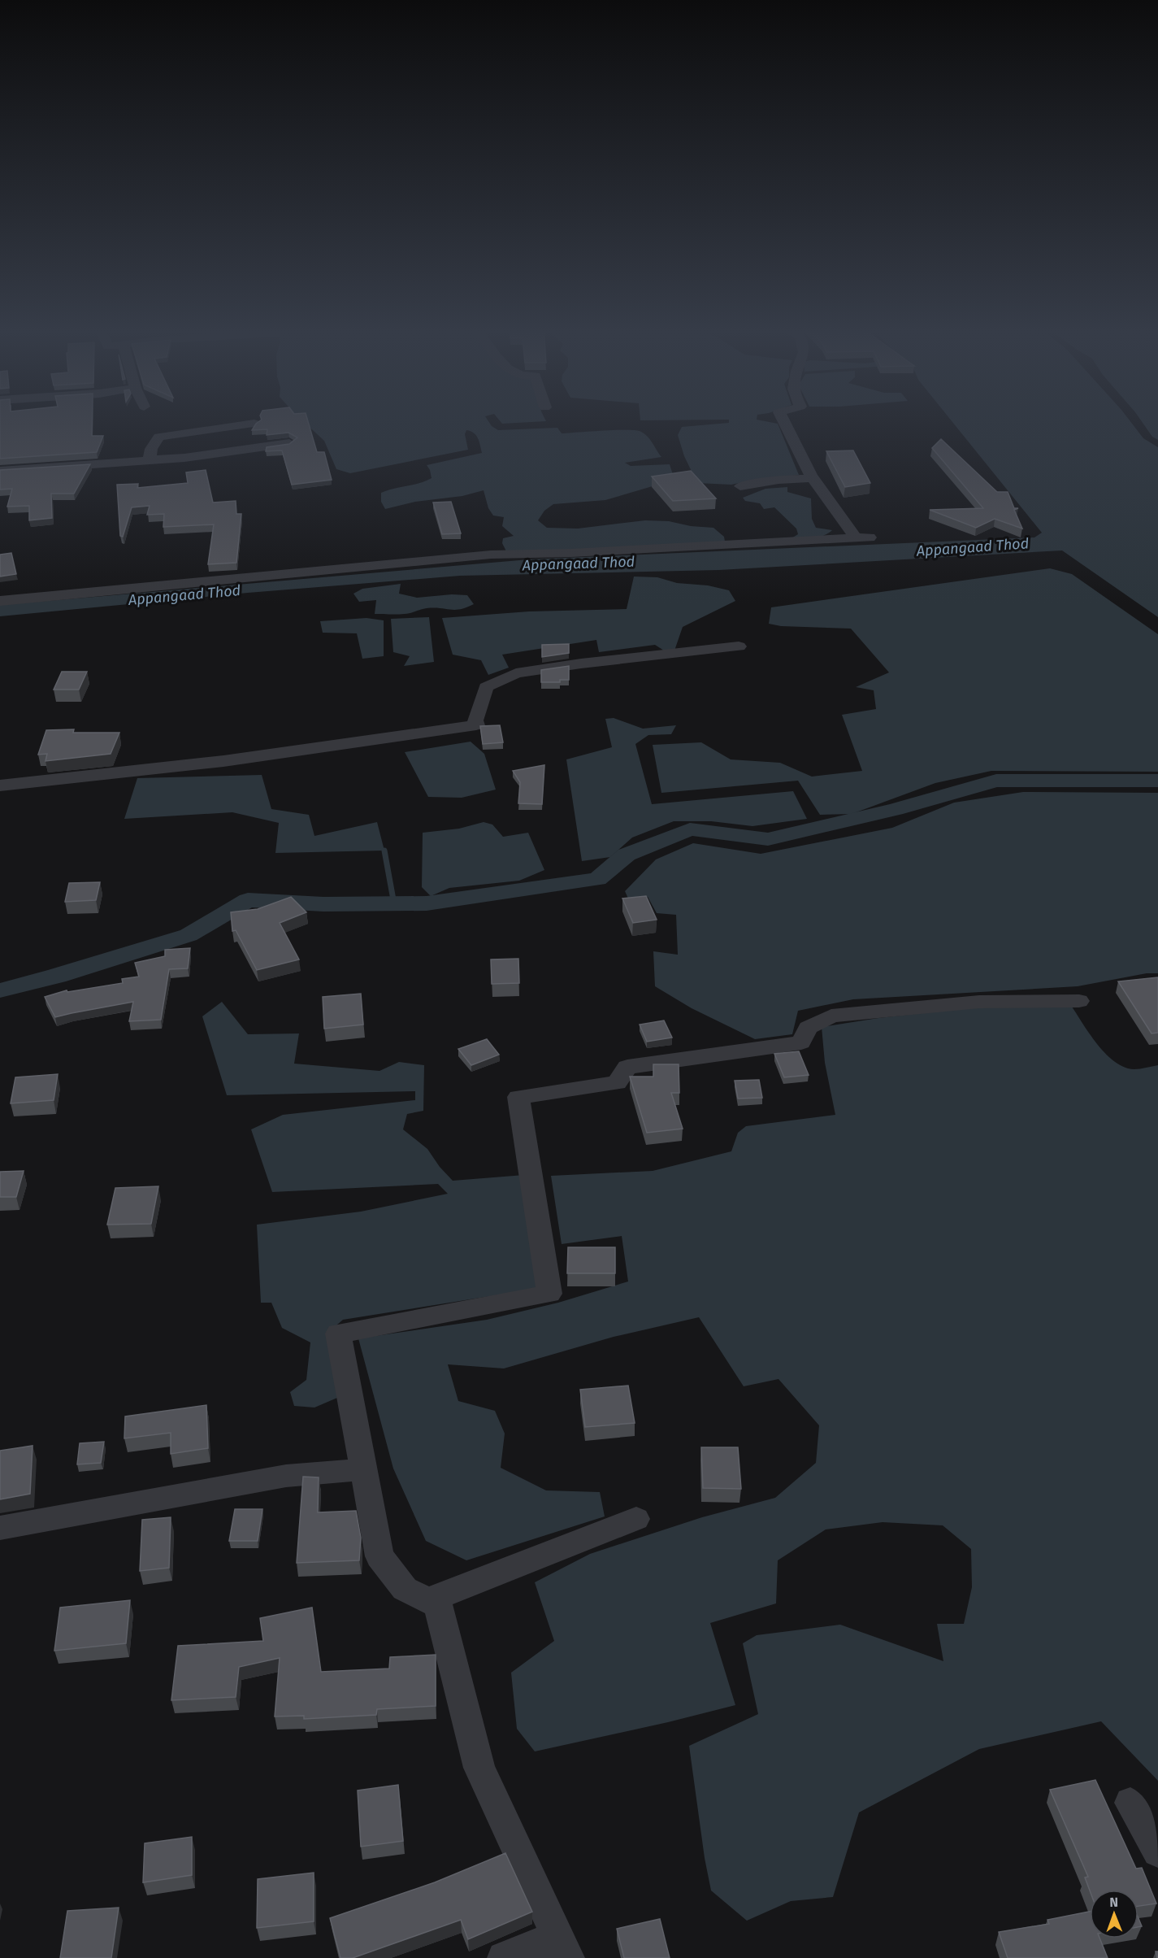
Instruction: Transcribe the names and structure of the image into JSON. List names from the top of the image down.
{
  "water": ["Appangaad Thod"],
  "north": "top"
}
